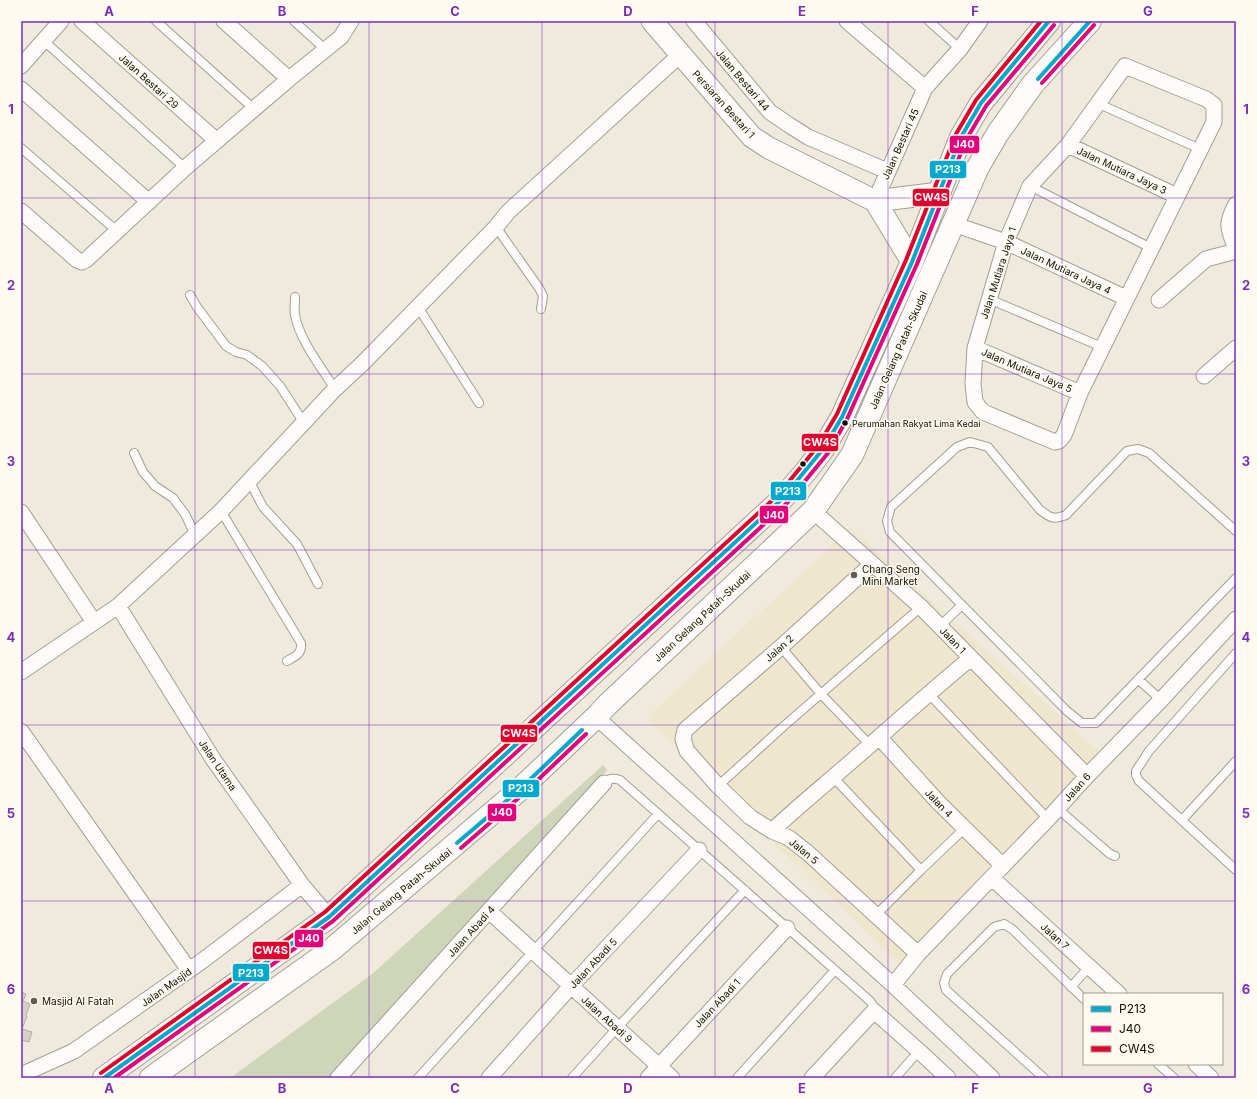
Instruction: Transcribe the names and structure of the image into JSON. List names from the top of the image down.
{
  "streets": {
    "main road": ["Jalan Gelang Patah-Skudai"],
    "street": [
      "Jalan Bestari 44",
      "Jalan Bestari 29",
      "Persiaran Bestari 1",
      "Jalan Bestari 45",
      "Jalan Mutiara Jaya 3",
      "Jalan Mutiara Jaya 4",
      "Jalan Mutiara Jaya 1",
      "Jalan Mutiara Jaya 5",
      "Jalan 1",
      "Jalan 2",
      "Jalan Utama",
      "Jalan 6",
      "Jalan 4",
      "Jalan 5",
      "Jalan Abadi 4",
      "Jalan 7",
      "Jalan Abadi 5",
      "Jalan Masjid",
      "Jalan Abadi 1",
      "Jalan Abadi 9"
    ]
  },
  "crossings": [
    ["Jalan Bestari 44", "Jalan Bestari 45"],
    ["Persiaran Bestari 1", "Jalan Bestari 45"],
    ["Jalan Mutiara Jaya 3", "Jalan Mutiara Jaya 1"],
    ["Jalan Mutiara Jaya 4", "Jalan Mutiara Jaya 1"],
    ["Jalan Mutiara Jaya 4", "Jalan Gelang Patah-Skudai"],
    ["Jalan Mutiara Jaya 1", "Jalan Mutiara Jaya 5"],
    ["Jalan Gelang Patah-Skudai", "Jalan 1"],
    ["Jalan 1", "Jalan 2"],
    ["Jalan 1", "Jalan 6"],
    ["Jalan 2", "Jalan 5"],
    ["Jalan Utama", "Jalan Masjid"],
    ["Jalan 6", "Jalan 4"],
    ["Jalan 6", "Jalan 5"],
    ["Jalan 6", "Jalan 7"],
    ["Jalan Abadi 4", "Jalan Abadi 9"],
    ["Jalan Abadi 5", "Jalan Abadi 9"],
    ["Jalan Abadi 1", "Jalan Abadi 9"]
  ],
  "places": ["Perumahan Rakyat Lima Kedai", "Chang Seng Mini Market", "Masjid Al Fatah"],
  "lines": ["transit line P213", "transit line CW4S", "transit line J40"],
  "legend": ["P213", "J40", "CW4S"],
  "grid": {
    "columns": [
      "A",
      "B",
      "C",
      "D",
      "E",
      "F",
      "G"
    ],
    "rows": [
      "1",
      "2",
      "3",
      "4",
      "5",
      "6"
    ]
  }
}
